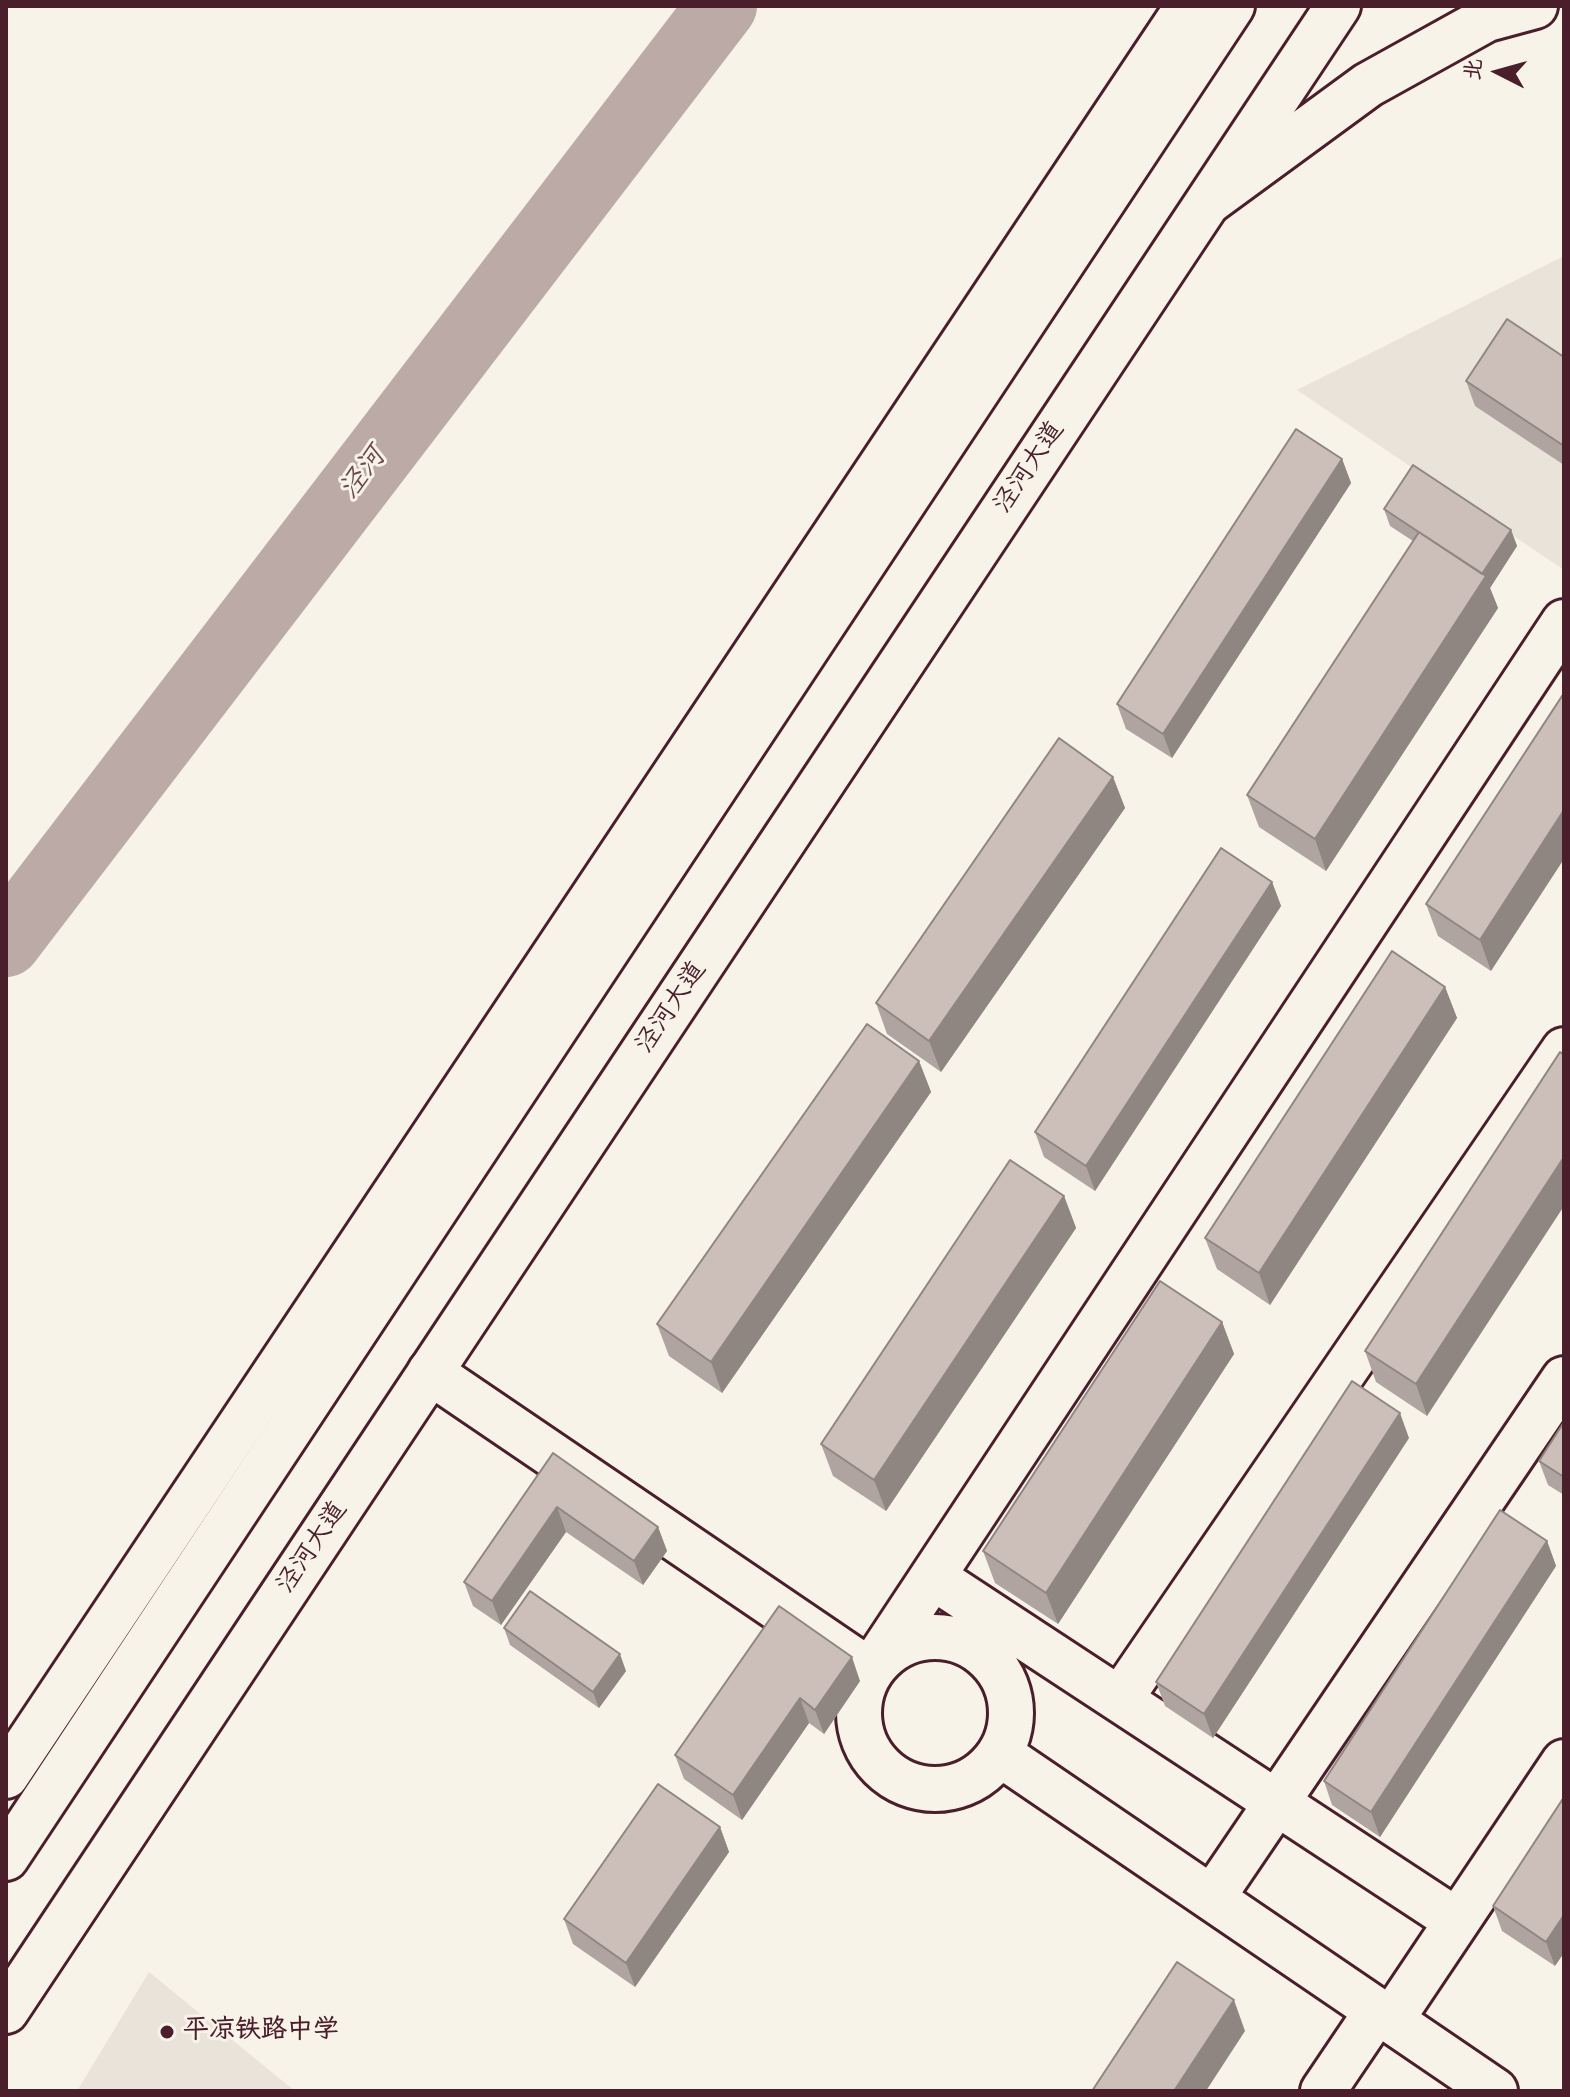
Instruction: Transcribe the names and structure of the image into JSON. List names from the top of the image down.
{
  "streets": {
    "street": ["泾河大道"]
  },
  "water": ["泾河"],
  "places": ["平凉铁路中学"],
  "north": "left"
}
